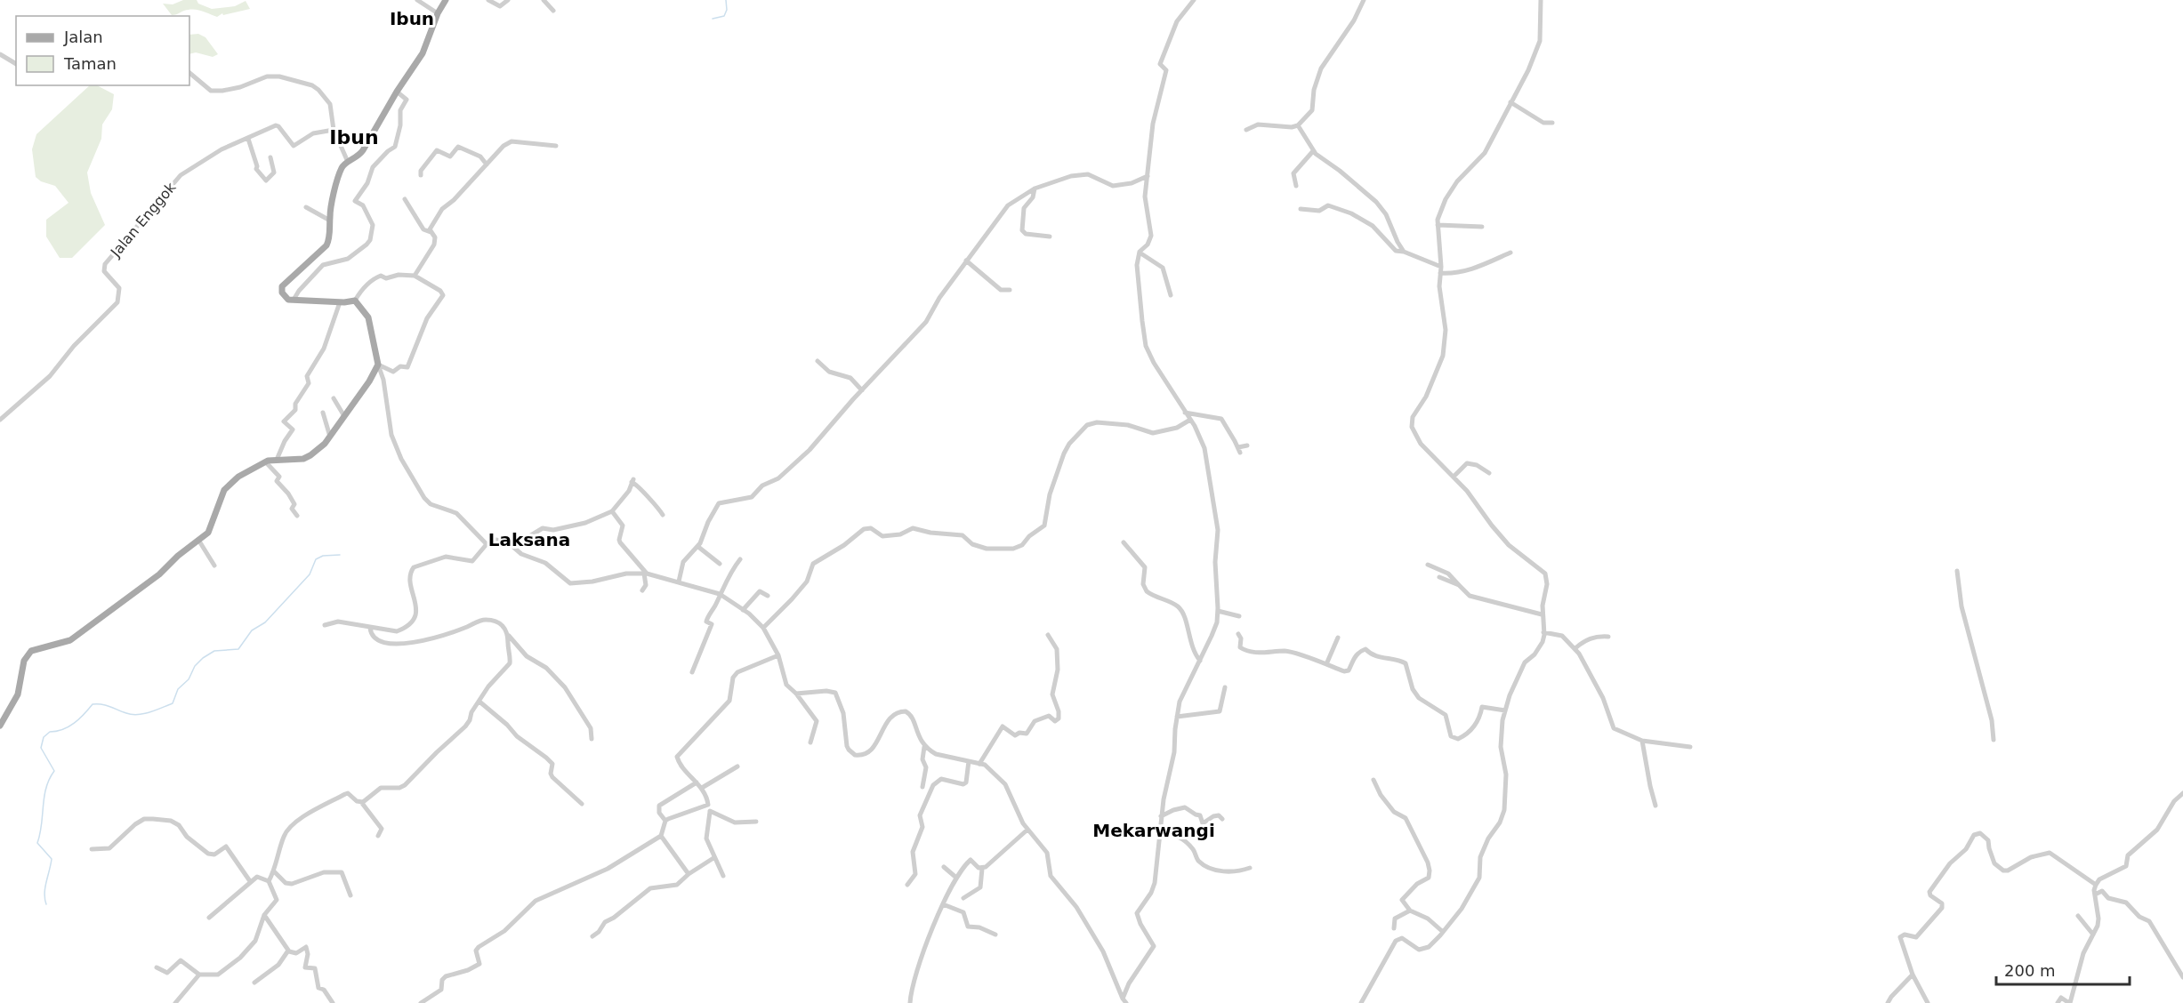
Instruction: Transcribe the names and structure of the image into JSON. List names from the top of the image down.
{
  "streets": {
    "street": ["Jalan Enggok"]
  },
  "districts": [
    "Ibun",
    "Ibun",
    "Laksana",
    "Mekarwangi"
  ],
  "legend": ["Jalan", "Taman"],
  "scale_bar": "200 m"
}
